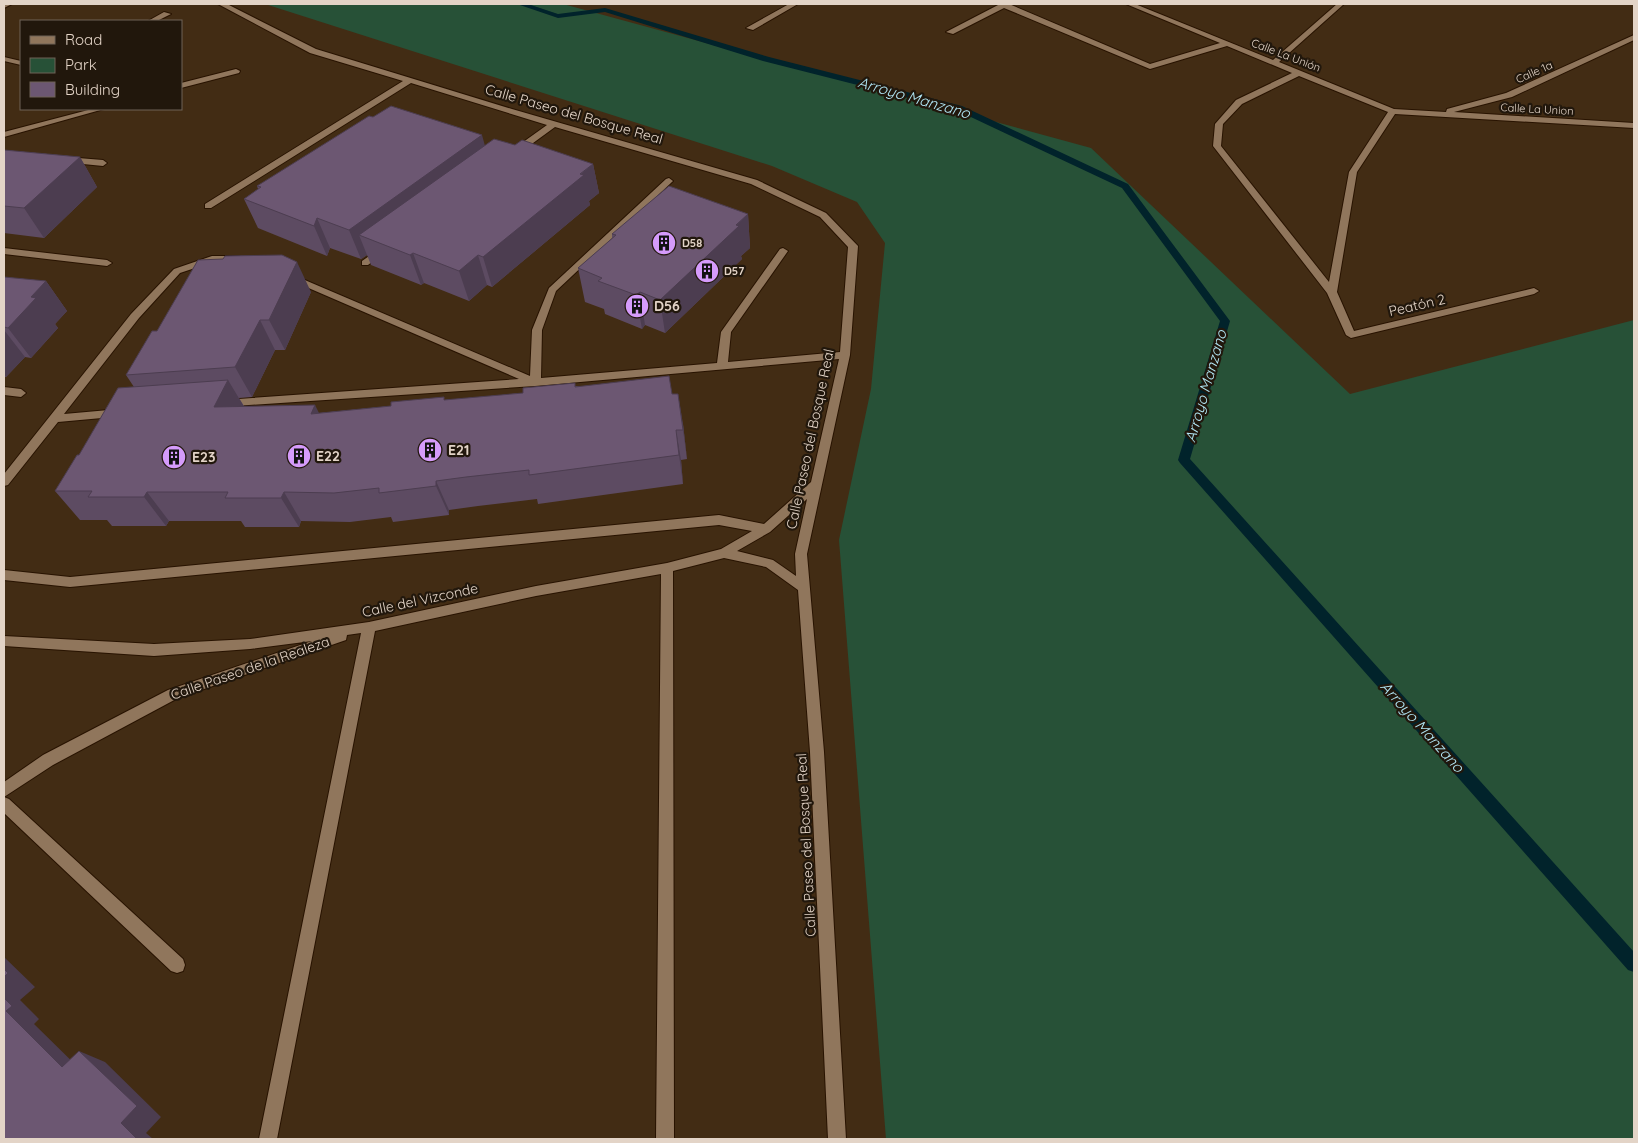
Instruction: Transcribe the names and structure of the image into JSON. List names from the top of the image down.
{
  "streets": {
    "street": [
      "Calle La Unión",
      "Calle 1a",
      "Calle La Union",
      "Calle Paseo del Bosque Real",
      "Peatón 2",
      "Calle del Vizconde",
      "Calle Paseo de la Realeza"
    ]
  },
  "crossings": [
    ["Calle La Unión", "Calle 1a"],
    ["Calle La Unión", "Calle La Union"],
    ["Calle 1a", "Calle La Union"],
    ["Calle Paseo del Bosque Real", "Calle del Vizconde"],
    ["Calle del Vizconde", "Calle Paseo de la Realeza"]
  ],
  "water": ["Arroyo Manzano"],
  "places": {
    "building": [
      "D58",
      "D57",
      "D56",
      "E21",
      "E22",
      "E23"
    ]
  },
  "legend": ["Road", "Park", "Building"]
}
